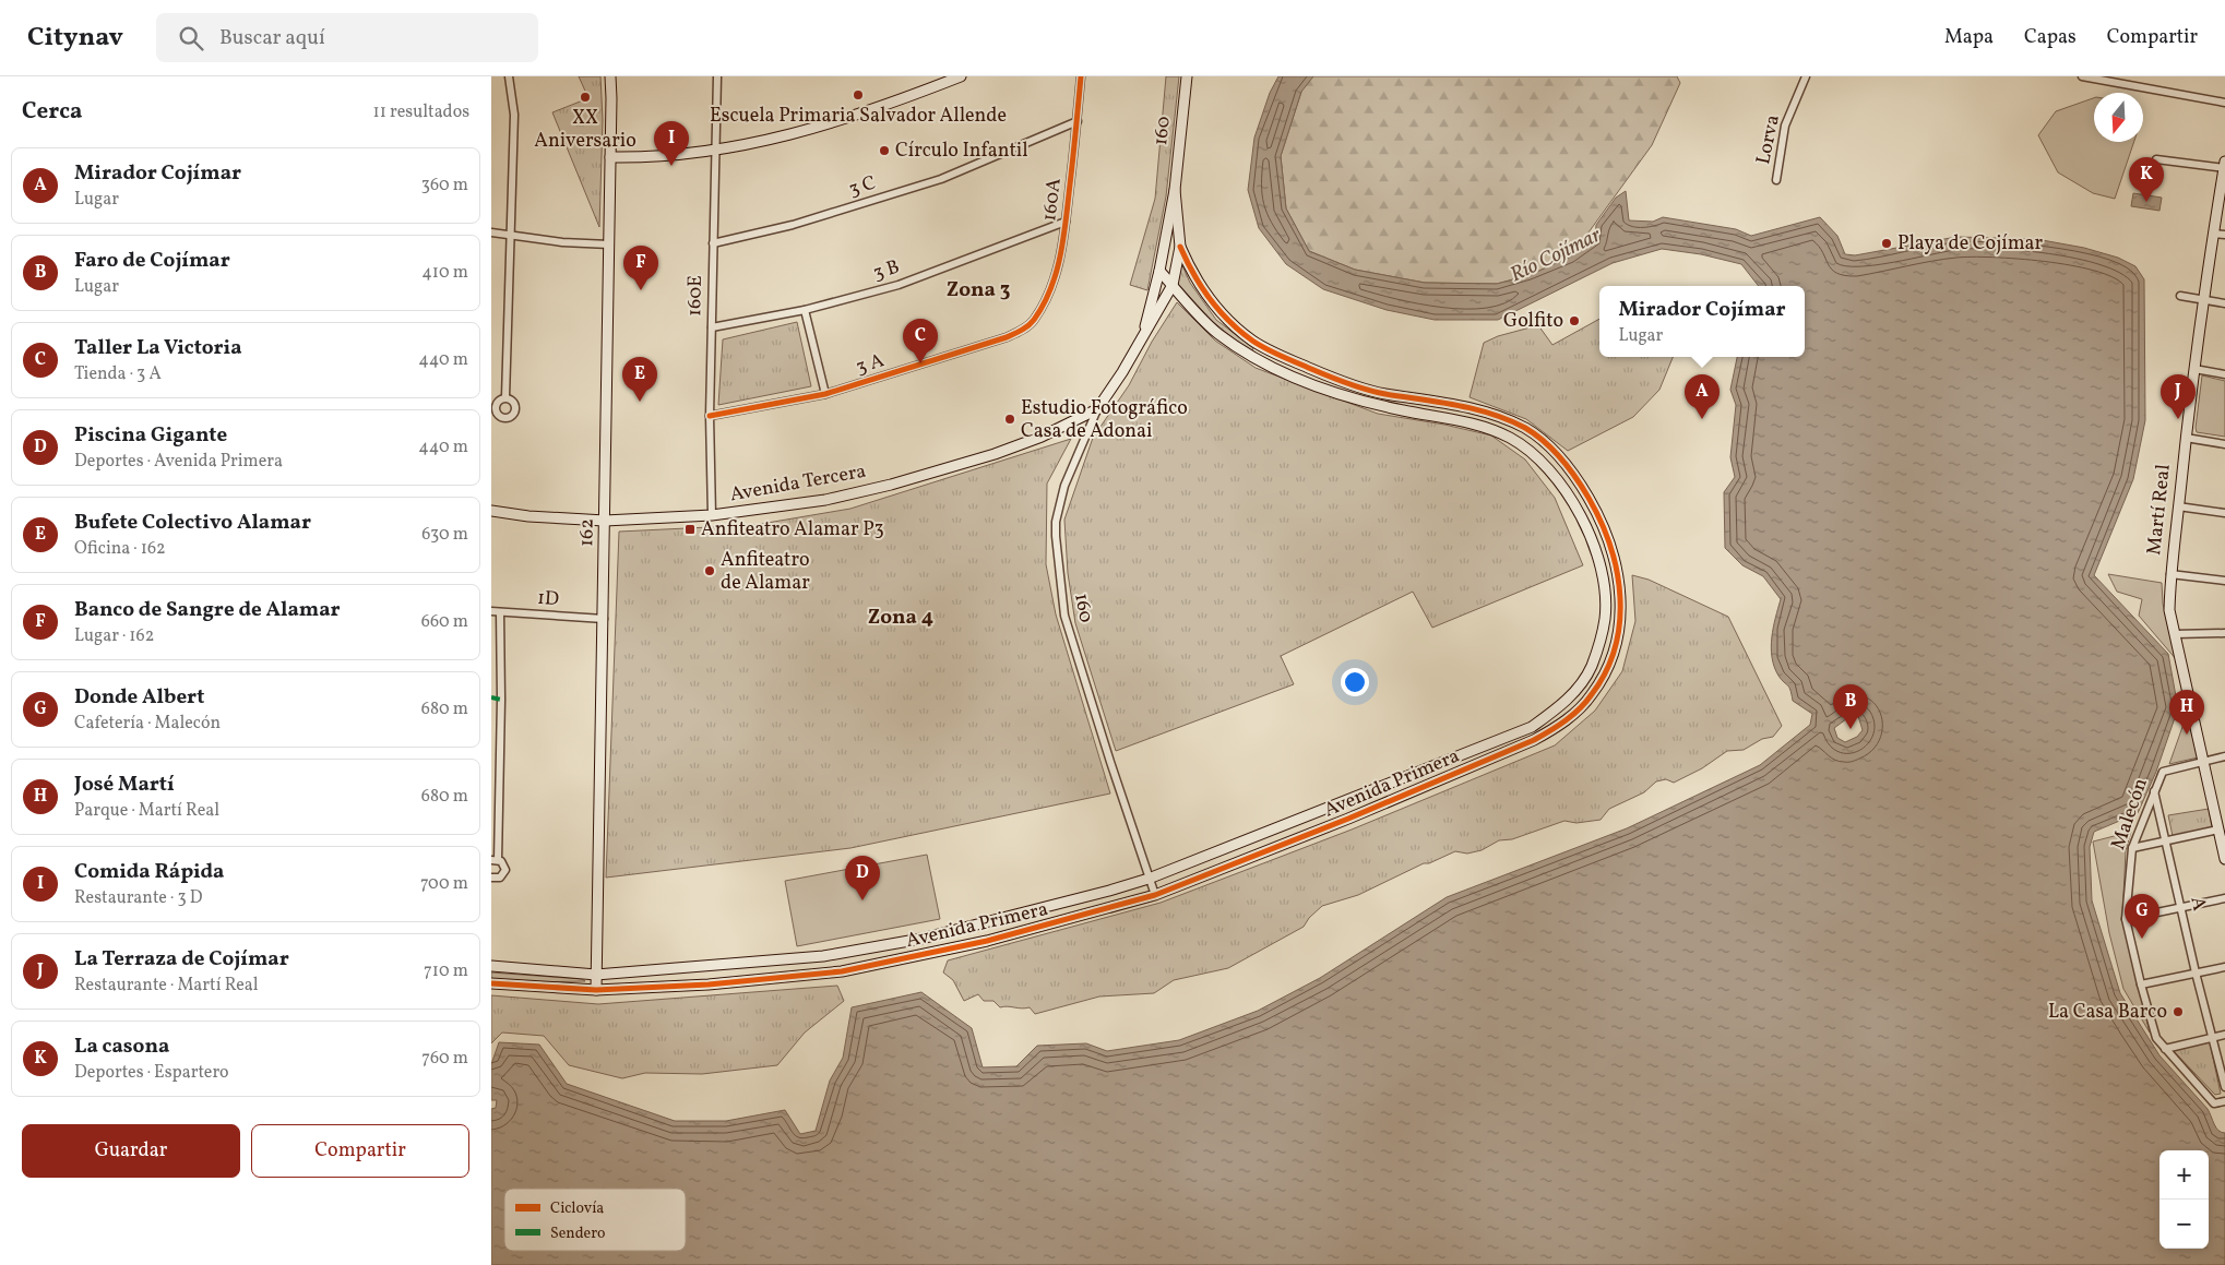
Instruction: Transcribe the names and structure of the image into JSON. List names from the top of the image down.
{
  "streets": {
    "street": [
      "160",
      "Lorva",
      "3 C",
      "160A",
      "3 B",
      "160E",
      "3 A",
      "Avenida Tercera",
      "Martí Real",
      "162",
      "1D",
      "Avenida Primera",
      "Malecón",
      "A"
    ]
  },
  "crossings": [
    ["160", "Avenida Tercera"],
    ["160", "Avenida Primera"],
    ["3 C", "160A"],
    ["3 C", "160E"],
    ["160A", "3 B"],
    ["160A", "3 A"],
    ["3 B", "160E"],
    ["160E", "3 A"],
    ["160E", "Avenida Tercera"],
    ["Avenida Tercera", "162"],
    ["Martí Real", "Malecón"],
    ["162", "1D"],
    ["162", "Avenida Primera"],
    ["Malecón", "A"]
  ],
  "districts": ["Zona 3", "Zona 4"],
  "water": ["Río Cojímar"],
  "places": {
    "other": [
      "Escuela Primaria Salvador Allende",
      "XX Aniversario",
      "Círculo Infantil",
      "Playa de Cojímar",
      "Golfito",
      "Estudio Fotográfico Casa de Adonai",
      "Anfiteatro de Alamar",
      "La Casa Barco"
    ],
    "transit": ["Anfiteatro Alamar P3"]
  },
  "legend": ["Ciclovía", "Sendero"],
  "north": "bottom",
  "page": {
    "header": "Citynav",
    "search": "Buscar aquí",
    "nav": ["Mapa", "Capas", "Compartir"],
    "heading": ["Cerca", "11 resultados"],
    "pins": [
      "I",
      "K",
      "F",
      "C",
      "E",
      "A",
      "J",
      "B",
      "H",
      "D",
      "G"
    ],
    "list": [
      {
        "mark": "A",
        "name": "Mirador Cojímar",
        "note": "Lugar",
        "value": "360 m"
      },
      {
        "mark": "B",
        "name": "Faro de Cojímar",
        "note": "Lugar",
        "value": "410 m"
      },
      {
        "mark": "C",
        "name": "Taller La Victoria",
        "note": "Tienda · 3 A",
        "value": "440 m"
      },
      {
        "mark": "D",
        "name": "Piscina Gigante",
        "note": "Deportes · Avenida Primera",
        "value": "440 m"
      },
      {
        "mark": "E",
        "name": "Bufete Colectivo Alamar",
        "note": "Oficina · 162",
        "value": "630 m"
      },
      {
        "mark": "F",
        "name": "Banco de Sangre de Alamar",
        "note": "Lugar · 162",
        "value": "660 m"
      },
      {
        "mark": "G",
        "name": "Donde Albert",
        "note": "Cafetería · Malecón",
        "value": "680 m"
      },
      {
        "mark": "H",
        "name": "José Martí",
        "note": "Parque · Martí Real",
        "value": "680 m"
      },
      {
        "mark": "I",
        "name": "Comida Rápida",
        "note": "Restaurante · 3 D",
        "value": "700 m"
      },
      {
        "mark": "J",
        "name": "La Terraza de Cojímar",
        "note": "Restaurante · Martí Real",
        "value": "710 m"
      },
      {
        "mark": "K",
        "name": "La casona",
        "note": "Deportes · Espartero",
        "value": "760 m"
      }
    ],
    "popup": ["Mirador Cojímar", "Lugar"],
    "buttons": ["Guardar", "Compartir"],
    "map_buttons": ["+", "−"]
  }
}
